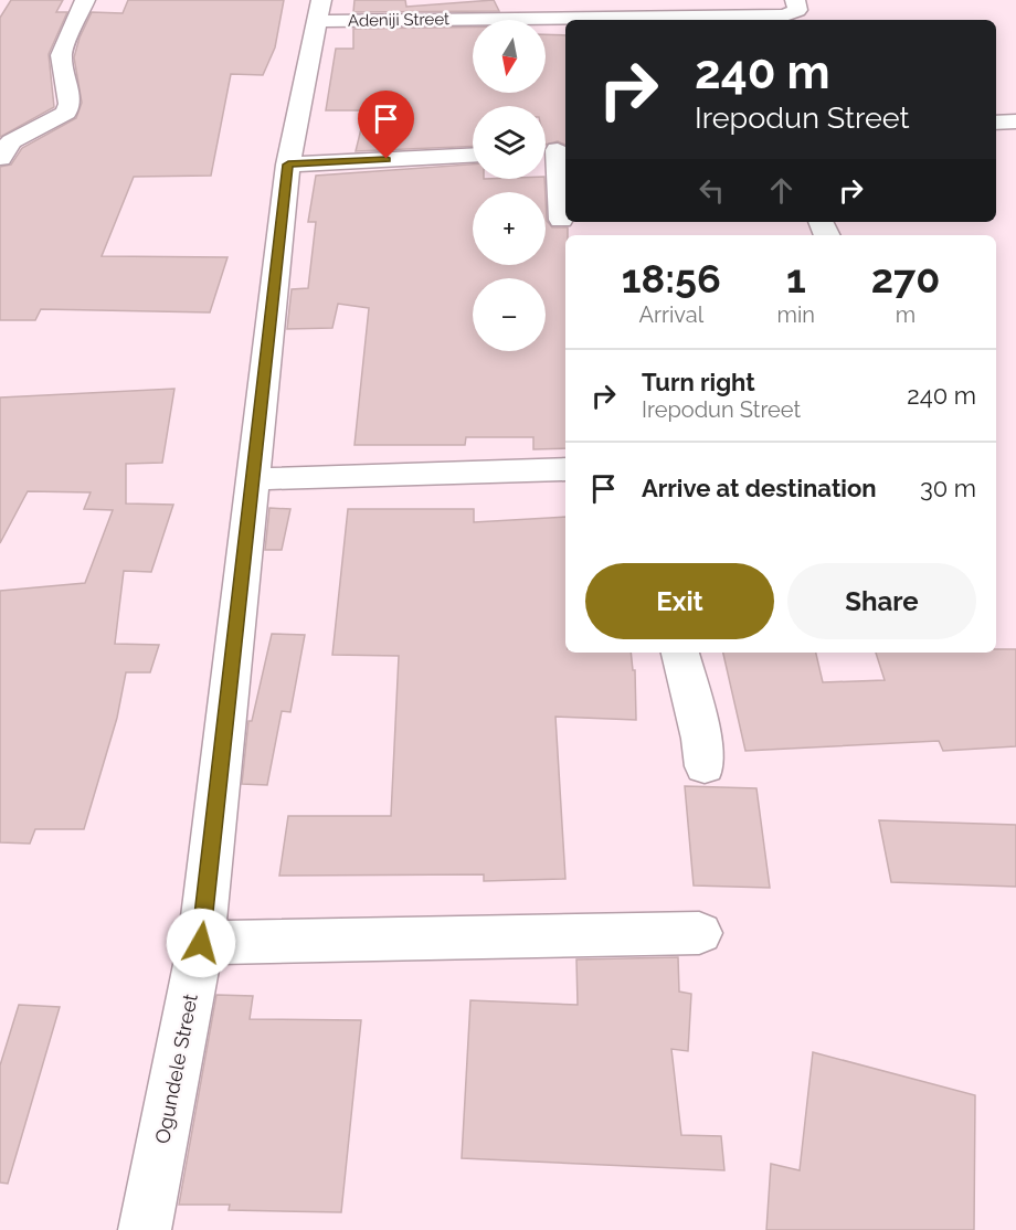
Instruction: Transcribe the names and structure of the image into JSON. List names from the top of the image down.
{
  "streets": {
    "street": ["Adeniji Street", "Ogundele Street"]
  },
  "crossings": [
    ["Adeniji Street", "Ogundele Street"]
  ],
  "north": "bottom",
  "page": {
    "map_buttons": ["+", "−"],
    "turn": ["240 m", "Irepodun Street"],
    "eta": [
      "18:56",
      "Arrival",
      "1",
      "min",
      "270",
      "m"
    ],
    "list": [
      {
        "name": "Turn right",
        "note": "Irepodun Street",
        "value": "240 m"
      },
      {
        "name": "Arrive at destination",
        "value": "30 m"
      }
    ],
    "buttons": ["Exit", "Share"]
  }
}
